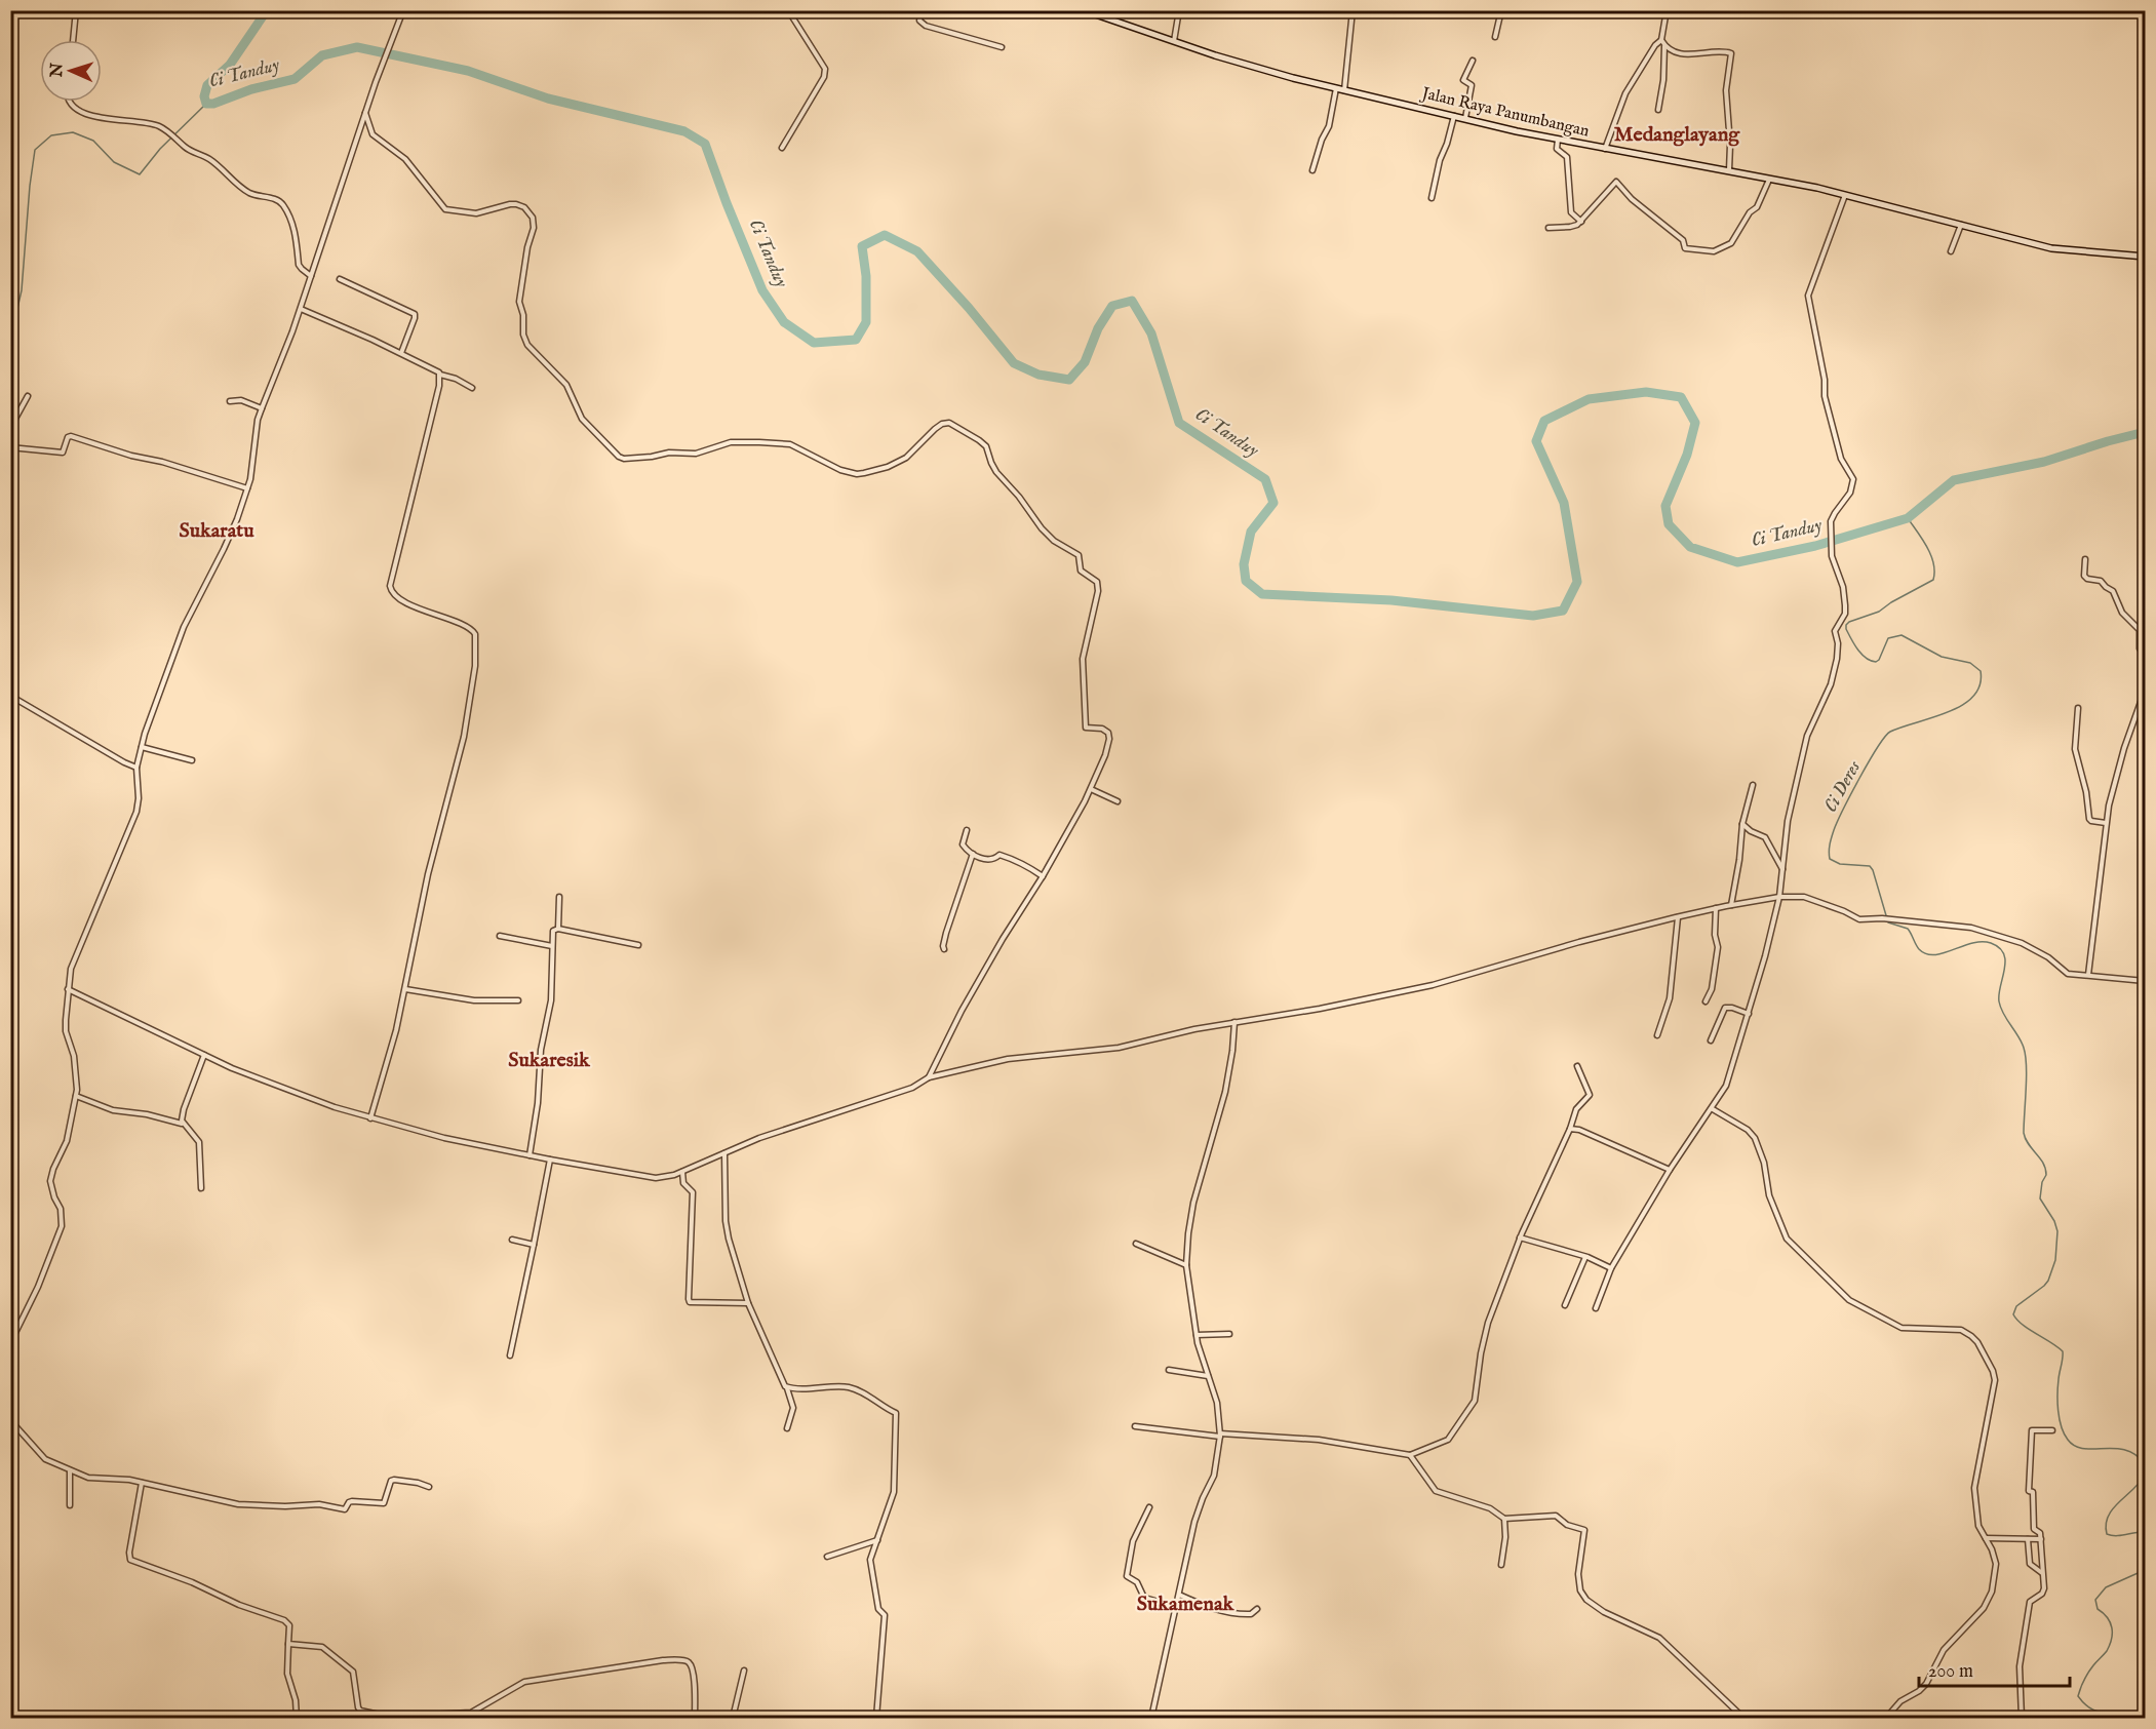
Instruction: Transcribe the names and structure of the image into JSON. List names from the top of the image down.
{
  "streets": {
    "main road": ["Jalan Raya Panumbangan"]
  },
  "districts": [
    "Medanglayang",
    "Sukaratu",
    "Sukaresik",
    "Sukamenak"
  ],
  "water": ["Ci Tanduy", "Ci Deres"],
  "scale_bar": "200 m",
  "north": "left"
}
